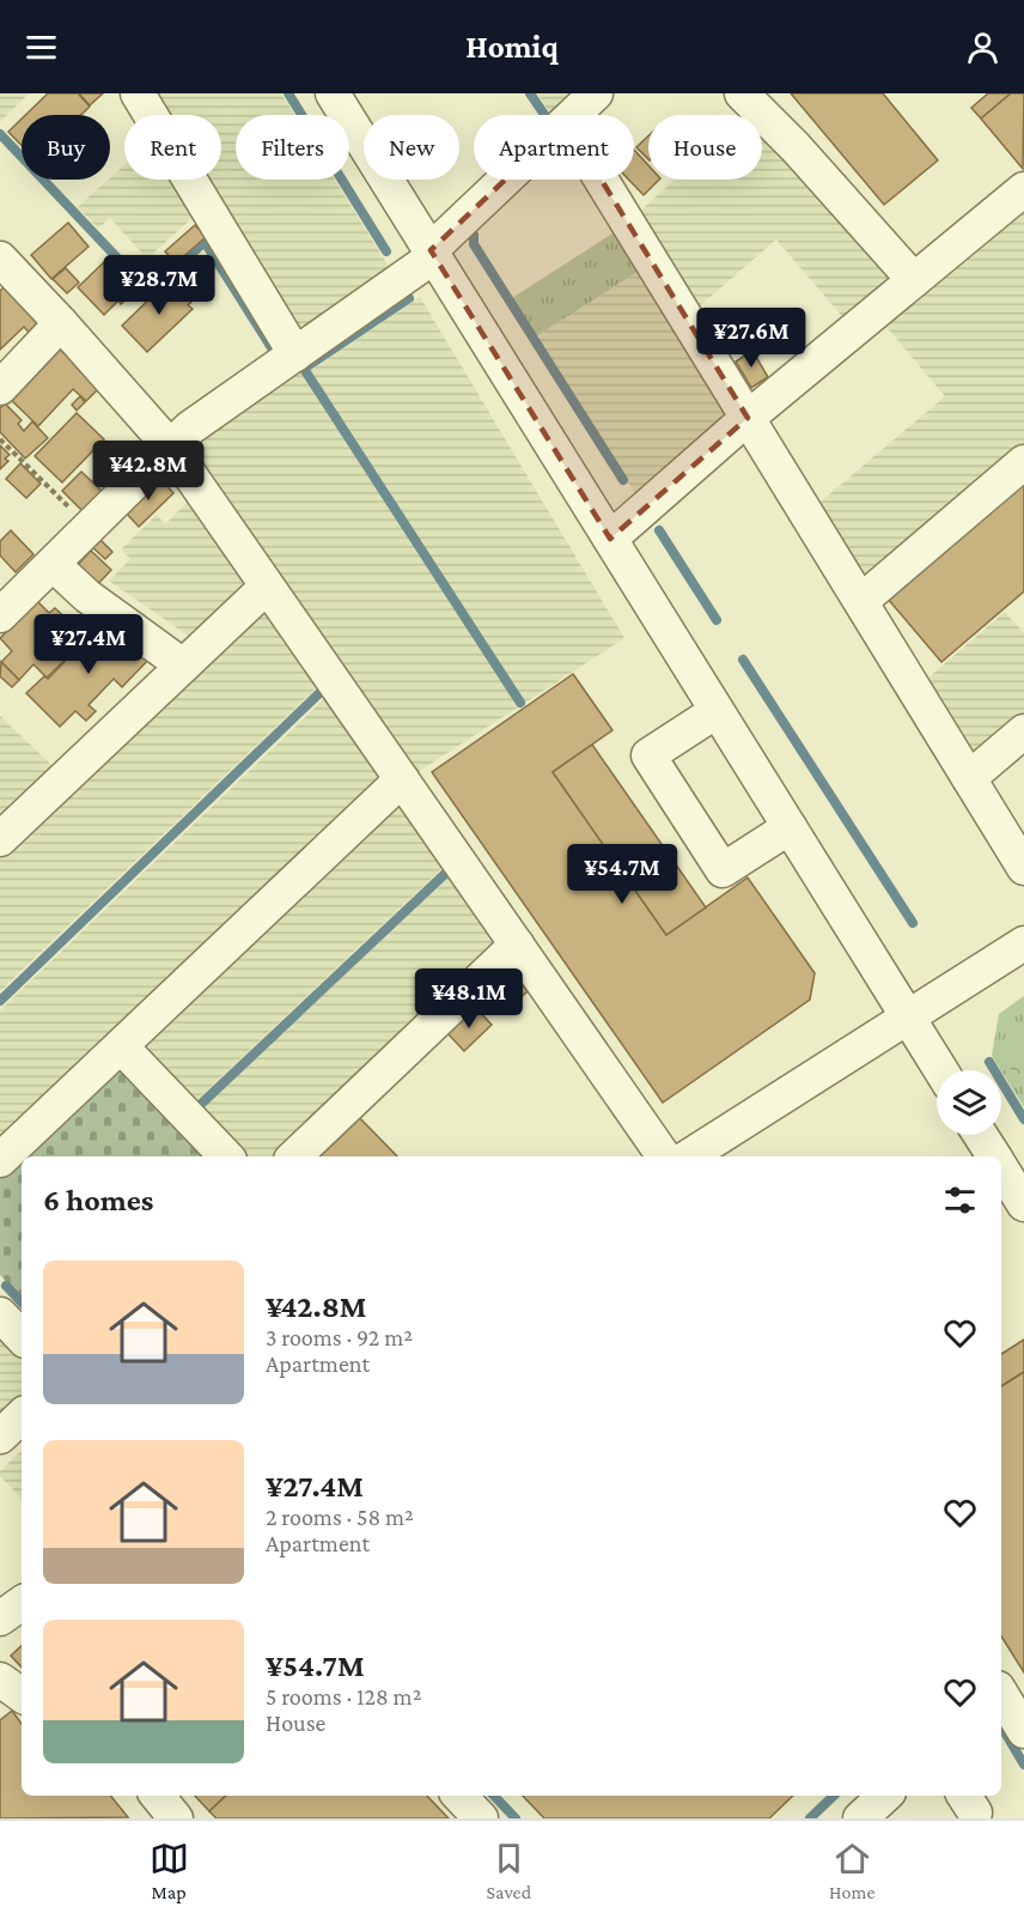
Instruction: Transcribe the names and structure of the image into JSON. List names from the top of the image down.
{
  "page": {
    "header": "Homiq",
    "chip": [
      "Buy",
      "Rent",
      "Filters",
      "New",
      "Apartment",
      "House"
    ],
    "price": [
      "¥28.7M",
      "¥27.6M",
      "¥42.8M",
      "¥27.4M",
      "¥54.7M",
      "¥48.1M"
    ],
    "heading": "6 homes",
    "list": [
      {
        "name": "¥42.8M",
        "note": "3 rooms · 92 m² · Apartment"
      },
      {
        "name": "¥27.4M",
        "note": "2 rooms · 58 m² · Apartment"
      },
      {
        "name": "¥54.7M",
        "note": "5 rooms · 128 m² · House"
      }
    ],
    "tabs": ["Map", "Saved", "Home"]
  }
}
